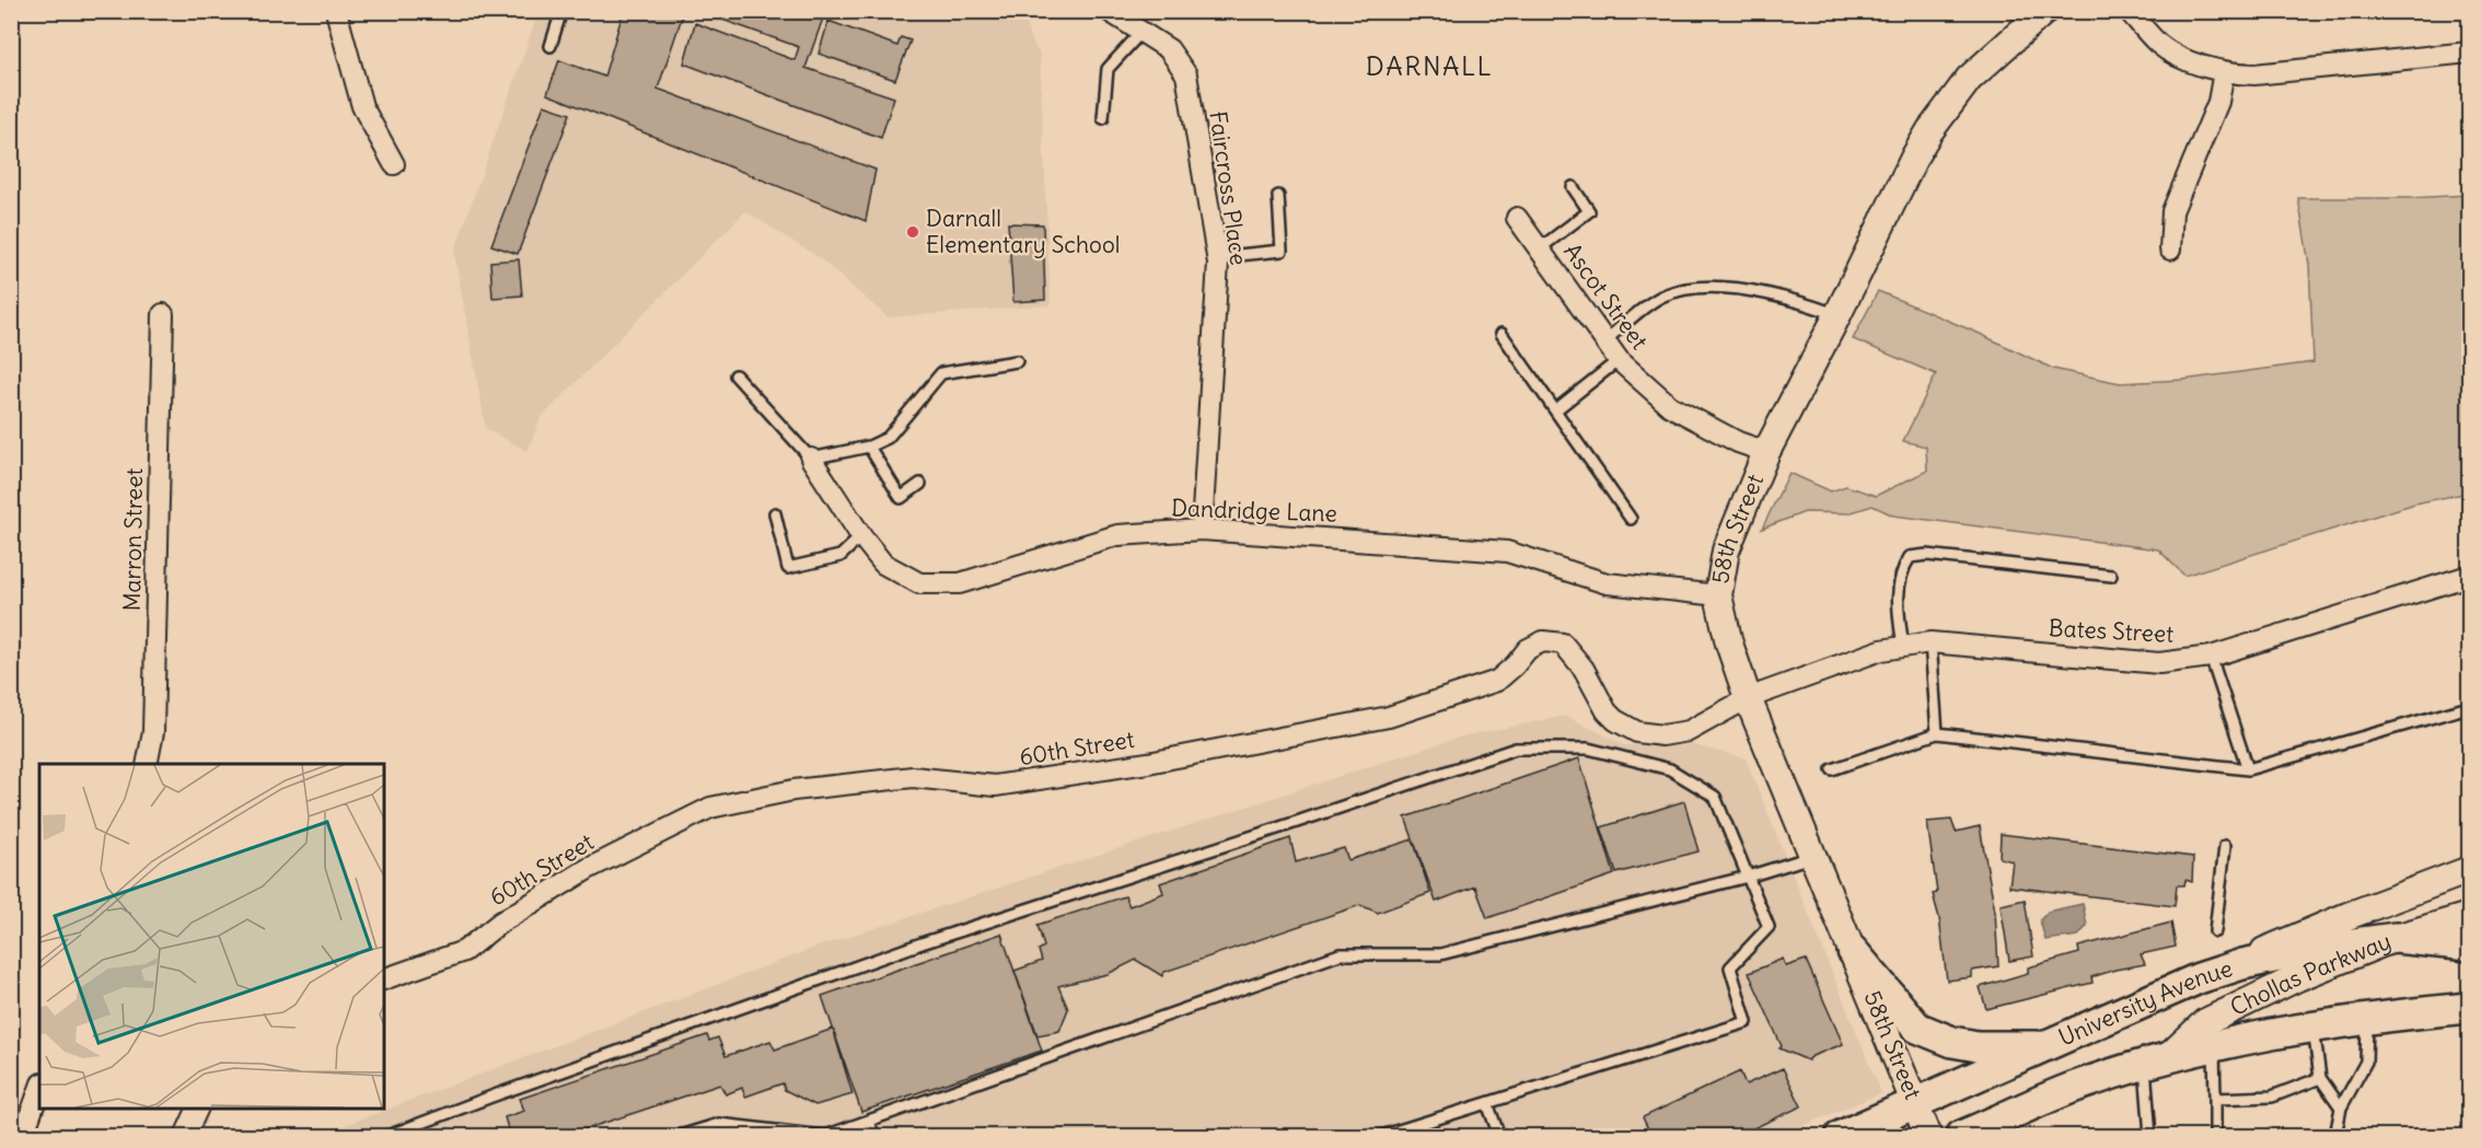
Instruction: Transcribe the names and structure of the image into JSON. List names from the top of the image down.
{
  "streets": {
    "main road": ["University Avenue"],
    "street": [
      "Faircross Place",
      "Ascot Street",
      "Dandridge Lane",
      "58th Street",
      "Marron Street",
      "Bates Street",
      "60th Street",
      "Chollas Parkway"
    ]
  },
  "crossings": [
    ["Faircross Place", "Dandridge Lane"],
    ["Ascot Street", "58th Street"],
    ["Dandridge Lane", "58th Street"],
    ["58th Street", "Bates Street"],
    ["58th Street", "60th Street"],
    ["58th Street", "University Avenue"],
    ["Bates Street", "60th Street"],
    ["Chollas Parkway", "University Avenue"]
  ],
  "districts": ["DARNALL"],
  "places": ["Darnall Elementary School"]
}
